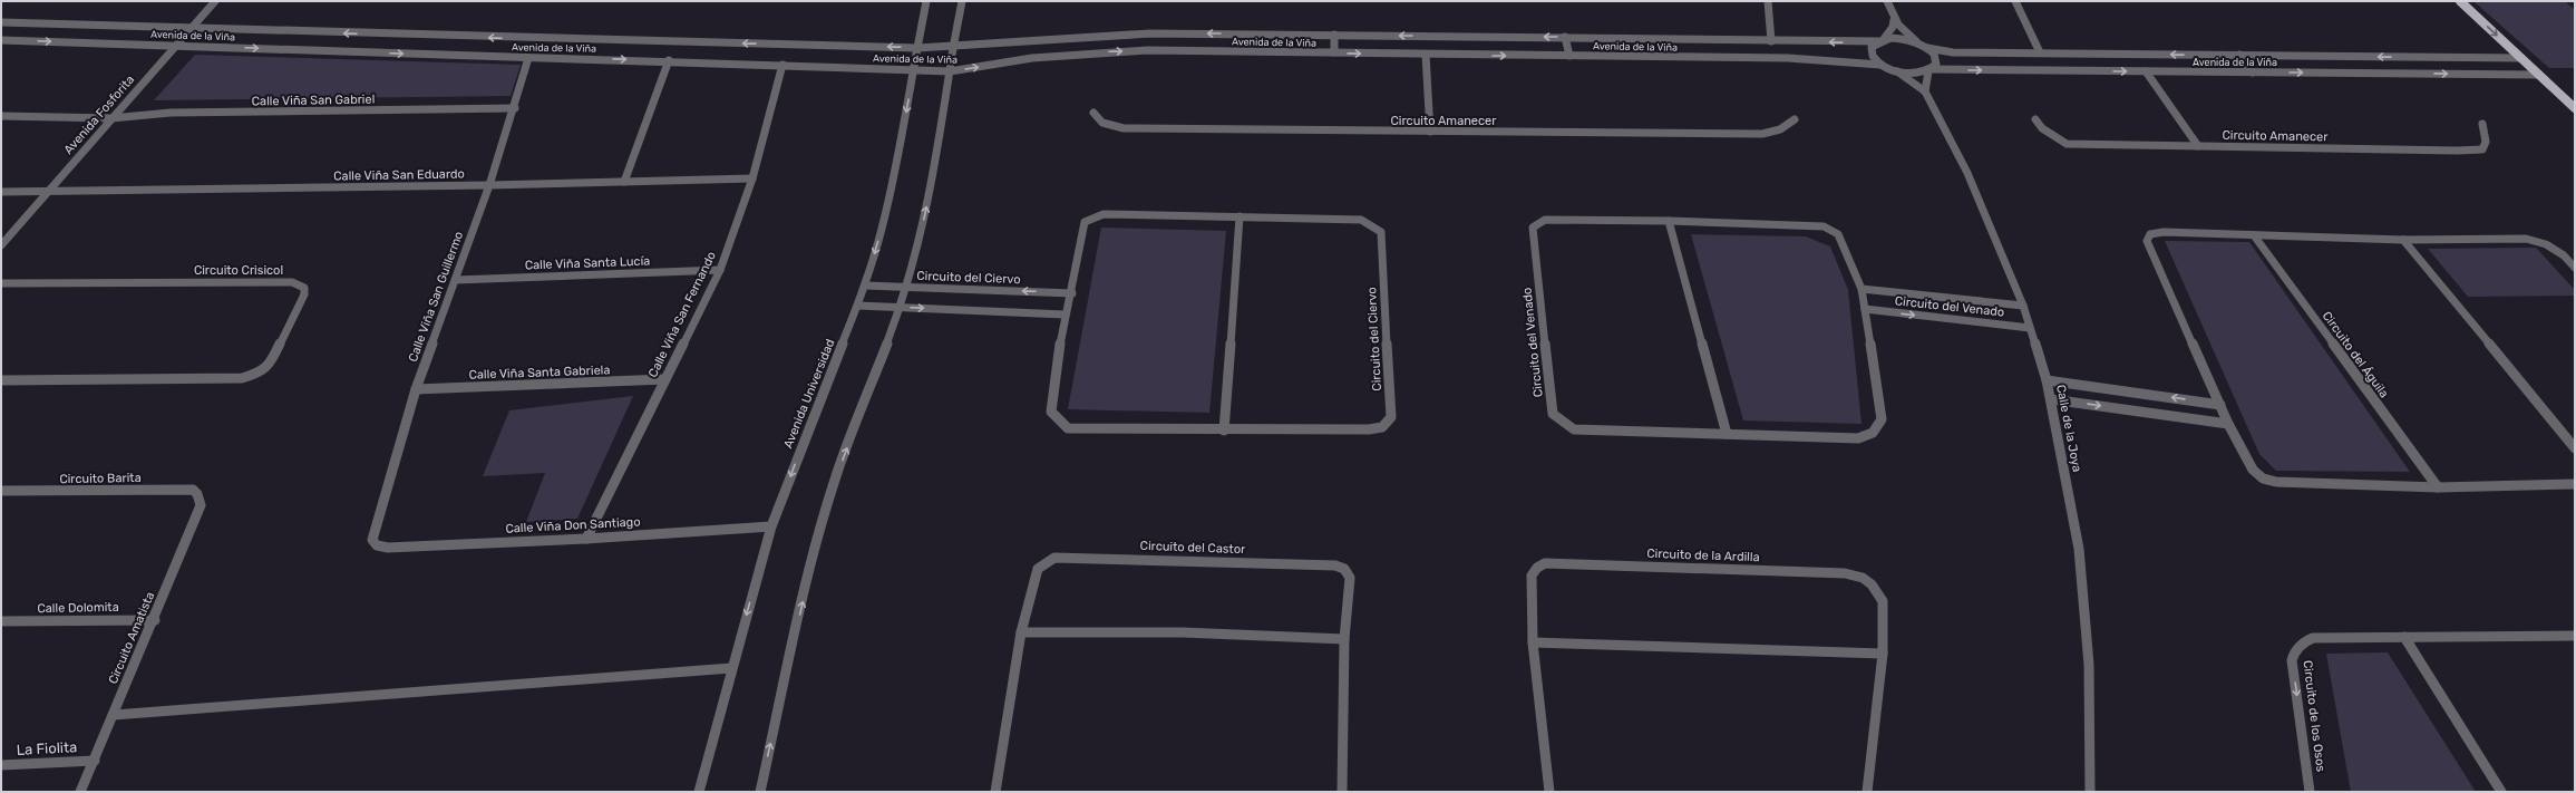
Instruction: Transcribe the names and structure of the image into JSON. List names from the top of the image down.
{
  "streets": {
    "street": [
      "Avenida de la Viña",
      "Calle Viña San Gabriel",
      "Avenida Fosforita",
      "Circuito Amanecer",
      "Calle Viña San Eduardo",
      "Calle Viña Santa Lucía",
      "Circuito Crisicol",
      "Circuito del Ciervo",
      "Calle Viña San Guillermo",
      "Circuito del Venado",
      "Calle Viña San Fernando",
      "Circuito del Águila",
      "Calle Viña Santa Gabriela",
      "Avenida Universidad",
      "Calle de la Joya",
      "Circuito Barita",
      "Calle Viña Don Santiago",
      "Circuito del Castor",
      "Circuito de la Ardilla",
      "Calle Dolomita",
      "Circuito Amatista",
      "Circuito de los Osos",
      "La Fiolita"
    ]
  },
  "crossings": [
    ["Avenida de la Viña", "Avenida Fosforita"],
    ["Avenida de la Viña", "Calle Viña San Guillermo"],
    ["Avenida de la Viña", "Calle Viña San Fernando"],
    ["Avenida de la Viña", "Avenida Universidad"],
    ["Avenida de la Viña", "Calle de la Joya"],
    ["Calle Viña San Gabriel", "Avenida Fosforita"],
    ["Calle Viña San Gabriel", "Calle Viña San Guillermo"],
    ["Avenida Fosforita", "Calle Viña San Eduardo"],
    ["Calle Viña San Eduardo", "Calle Viña San Guillermo"],
    ["Calle Viña San Eduardo", "Calle Viña San Fernando"],
    ["Calle Viña Santa Lucía", "Calle Viña San Guillermo"],
    ["Calle Viña Santa Lucía", "Calle Viña San Fernando"],
    ["Circuito del Ciervo", "Avenida Universidad"],
    ["Calle Viña San Guillermo", "Calle Viña Santa Gabriela"],
    ["Calle Viña San Guillermo", "Calle Viña Don Santiago"],
    ["Circuito del Venado", "Calle de la Joya"],
    ["Calle Viña San Fernando", "Calle Viña Santa Gabriela"],
    ["Calle Viña San Fernando", "Calle Viña Don Santiago"],
    ["Avenida Universidad", "Calle Viña Don Santiago"],
    ["Circuito Barita", "Circuito Amatista"],
    ["Calle Dolomita", "Circuito Amatista"],
    ["Circuito Amatista", "La Fiolita"]
  ]
}
